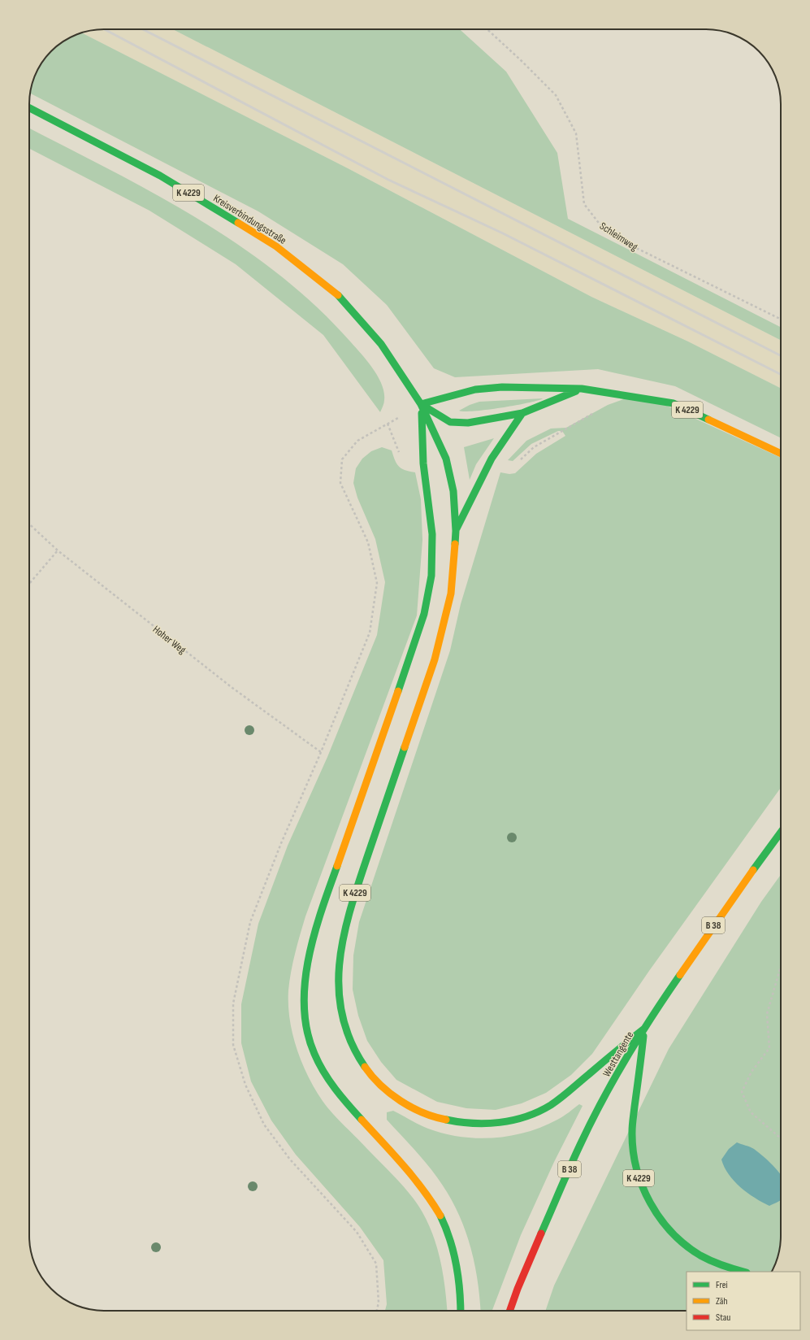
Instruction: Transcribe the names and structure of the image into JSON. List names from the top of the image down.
{
  "streets": {
    "main road": [
      "K 4229",
      "Kreisverbindungsstraße",
      "B 38",
      "Westtangente"
    ],
    "path": ["Schleimweg", "Hoher Weg"]
  },
  "crossings": [
    ["K 4229", "Kreisverbindungsstraße"],
    ["K 4229", "Westtangente"]
  ],
  "legend": ["Frei", "Zäh", "Stau"]
}
